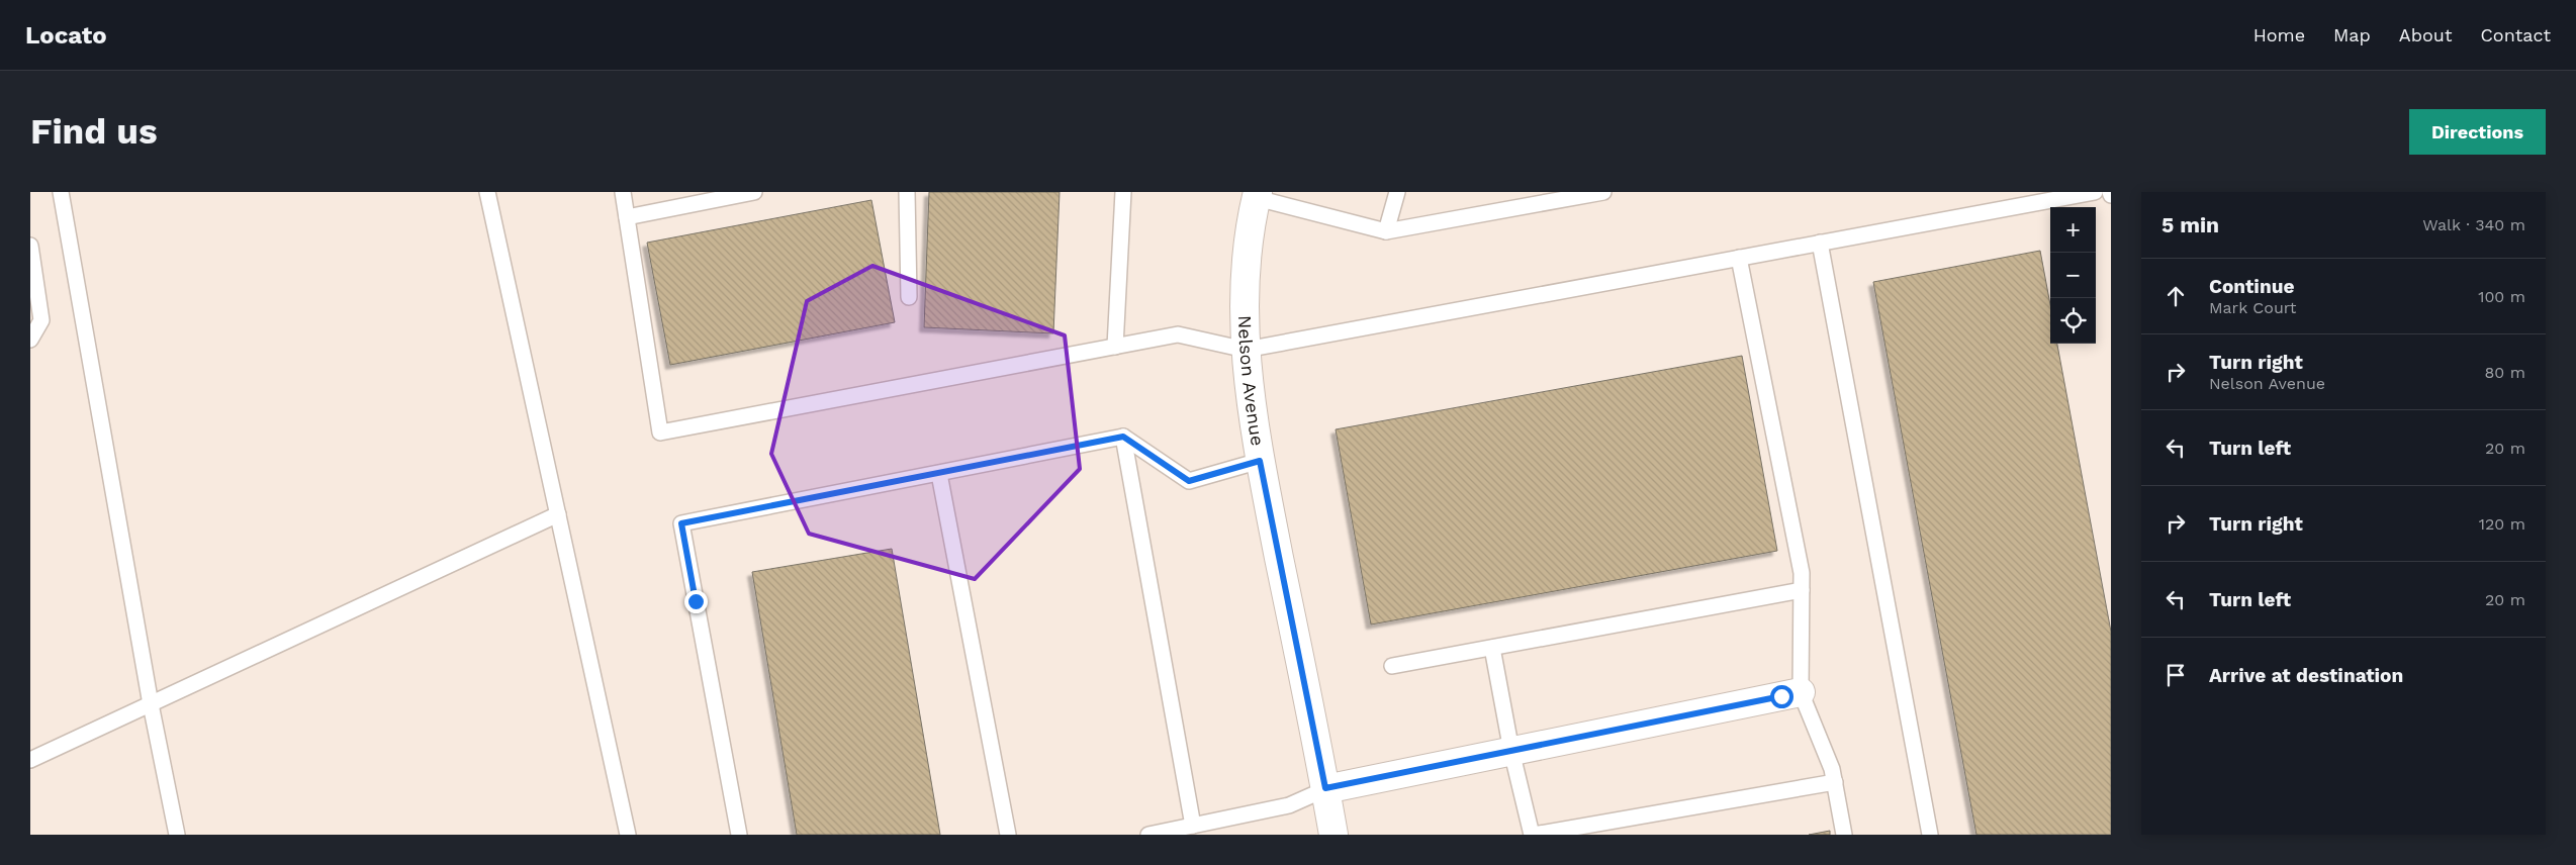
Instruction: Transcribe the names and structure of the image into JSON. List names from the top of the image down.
{
  "streets": {
    "street": ["Nelson Avenue"]
  },
  "page": {
    "header": "Locato",
    "nav": [
      "Home",
      "Map",
      "About",
      "Contact"
    ],
    "buttons": "Directions",
    "title": "Find us",
    "heading": ["5 min", "Walk · 340 m"],
    "map_buttons": ["+", "−"],
    "list": [
      ["Continue", "Mark Court", "100 m"],
      ["Turn right", "Nelson Avenue", "80 m"],
      ["Turn left", "20 m"],
      ["Turn right", "120 m"],
      ["Turn left", "20 m"],
      "Arrive at destination"
    ]
  }
}
